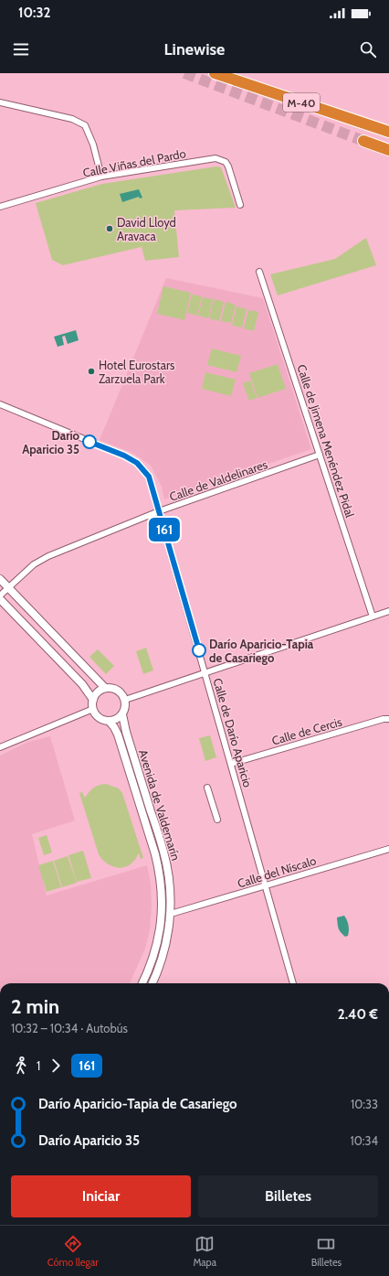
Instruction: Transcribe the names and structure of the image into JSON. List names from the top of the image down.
{
  "streets": {
    "highway": ["M-40"],
    "street": [
      "Calle Viñas del Pardo",
      "Calle de Jimena Menéndez Pidal",
      "Calle de Valdelinares",
      "Calle de Cercis",
      "Calle de Darío Aparicio",
      "Avenida de Valdemarín",
      "Calle del Níscalo"
    ]
  },
  "crossings": [
    ["Calle de Jimena Menéndez Pidal", "Calle de Valdelinares"],
    ["Calle de Valdelinares", "Calle de Darío Aparicio"],
    ["Calle de Cercis", "Calle de Darío Aparicio"],
    ["Calle de Darío Aparicio", "Calle del Níscalo"],
    ["Avenida de Valdemarín", "Calle del Níscalo"]
  ],
  "places": [
    "David Lloyd Aravaca",
    "Hotel Eurostars Zarzuela Park",
    "Darío Aparicio 35",
    "Darío Aparicio-Tapia de Casariego"
  ],
  "lines": ["bus line 161"],
  "page": {
    "status": "10:32",
    "header": "Linewise",
    "on_map": "161",
    "heading": ["2 min", "10:32 – 10:34 · Autobús", "2.40 €"],
    "legs": ["1", "161"],
    "list": [
      {
        "name": "Darío Aparicio-Tapia de Casariego",
        "value": "10:33"
      },
      {
        "name": "Darío Aparicio 35",
        "value": "10:34"
      }
    ],
    "buttons": ["Iniciar", "Billetes"],
    "tabs": ["Cómo llegar", "Mapa", "Billetes"]
  }
}
